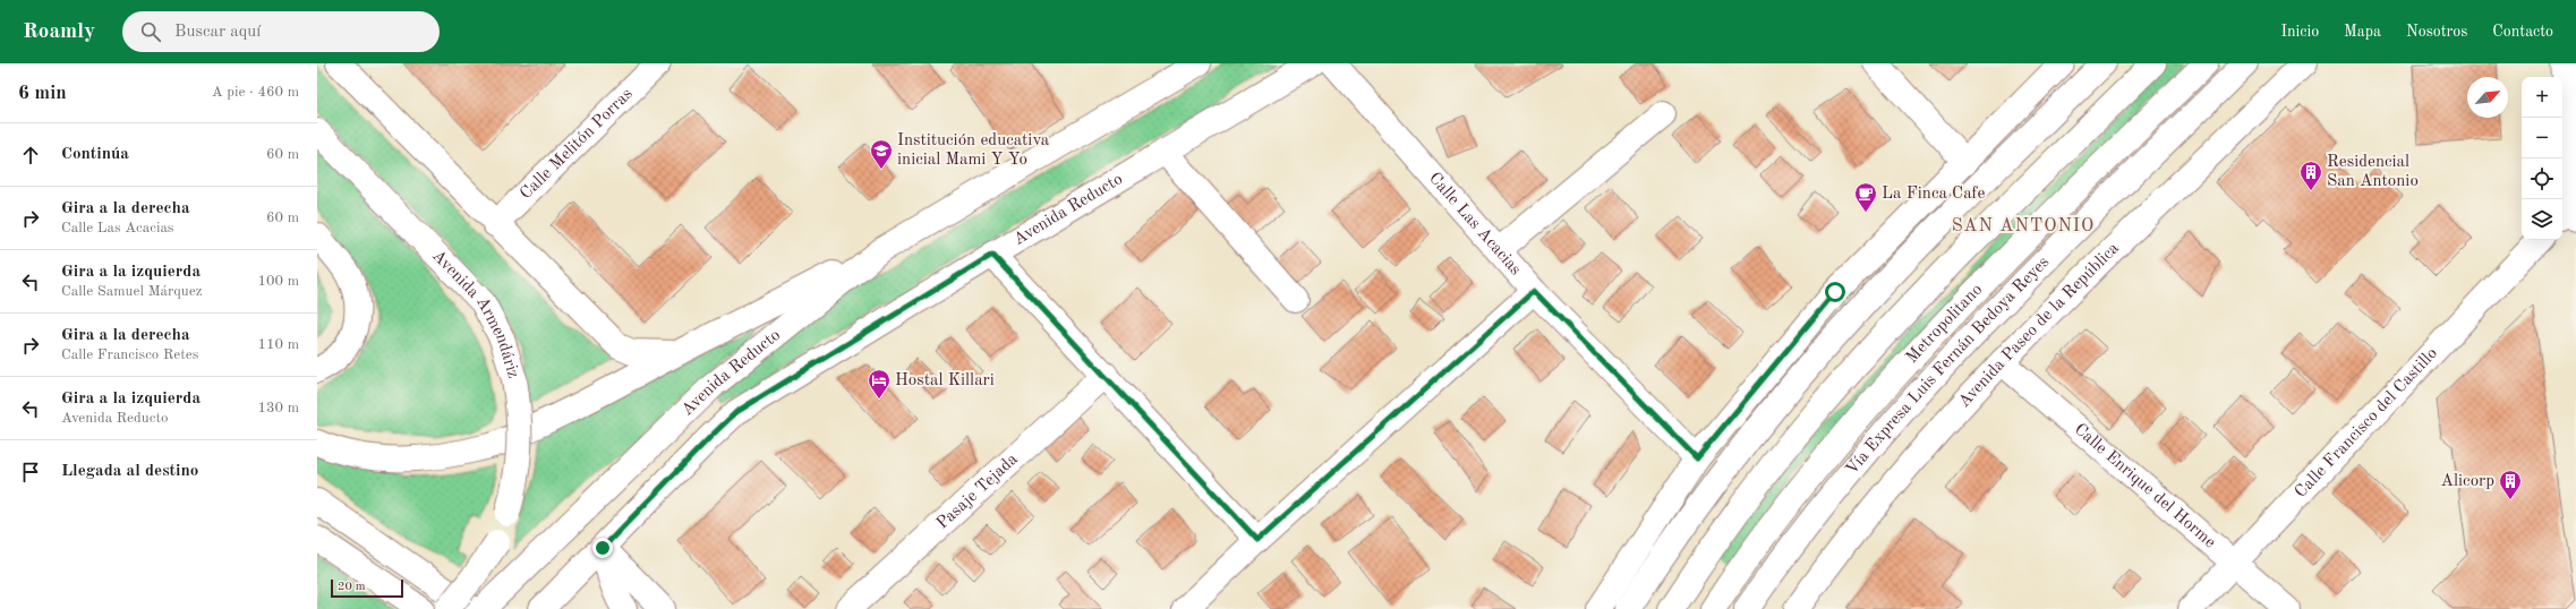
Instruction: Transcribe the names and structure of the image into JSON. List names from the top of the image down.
{
  "streets": {
    "main road": [
      "Calle Melitón Porras",
      "Avenida Reducto",
      "Calle Las Acacias",
      "Avenida Armendáriz",
      "Metropolitano",
      "Avenida Paseo de la República",
      "Vía Expresa Luis Fernán Bedoya Reyes",
      "Calle Francisco del Castillo",
      "Calle Enrique del Horme",
      "Pasaje Tejada"
    ]
  },
  "crossings": [
    ["Avenida Paseo de la República", "Calle Enrique del Horme"],
    ["Calle Francisco del Castillo", "Calle Enrique del Horme"]
  ],
  "districts": ["SAN ANTONIO"],
  "places": {
    "school or university": ["Institución educativa inicial Mami Y Yo"],
    "building": ["Residencial San Antonio", "Alicorp"],
    "cafe": ["La Finca Cafe"],
    "hotel": ["Hostal Killari"]
  },
  "scale_bar": "20 m",
  "north": "top right",
  "page": {
    "header": "Roamly",
    "search": "Buscar aquí",
    "nav": [
      "Inicio",
      "Mapa",
      "Nosotros",
      "Contacto"
    ],
    "heading": ["6 min", "A pie · 460 m"],
    "map_buttons": ["+", "−"],
    "list": [
      ["Continúa", "60 m"],
      ["Gira a la derecha", "Calle Las Acacias", "60 m"],
      ["Gira a la izquierda", "Calle Samuel Márquez", "100 m"],
      ["Gira a la derecha", "Calle Francisco Retes", "110 m"],
      ["Gira a la izquierda", "Avenida Reducto", "130 m"],
      "Llegada al destino"
    ],
    "scale": "20 m"
  }
}
